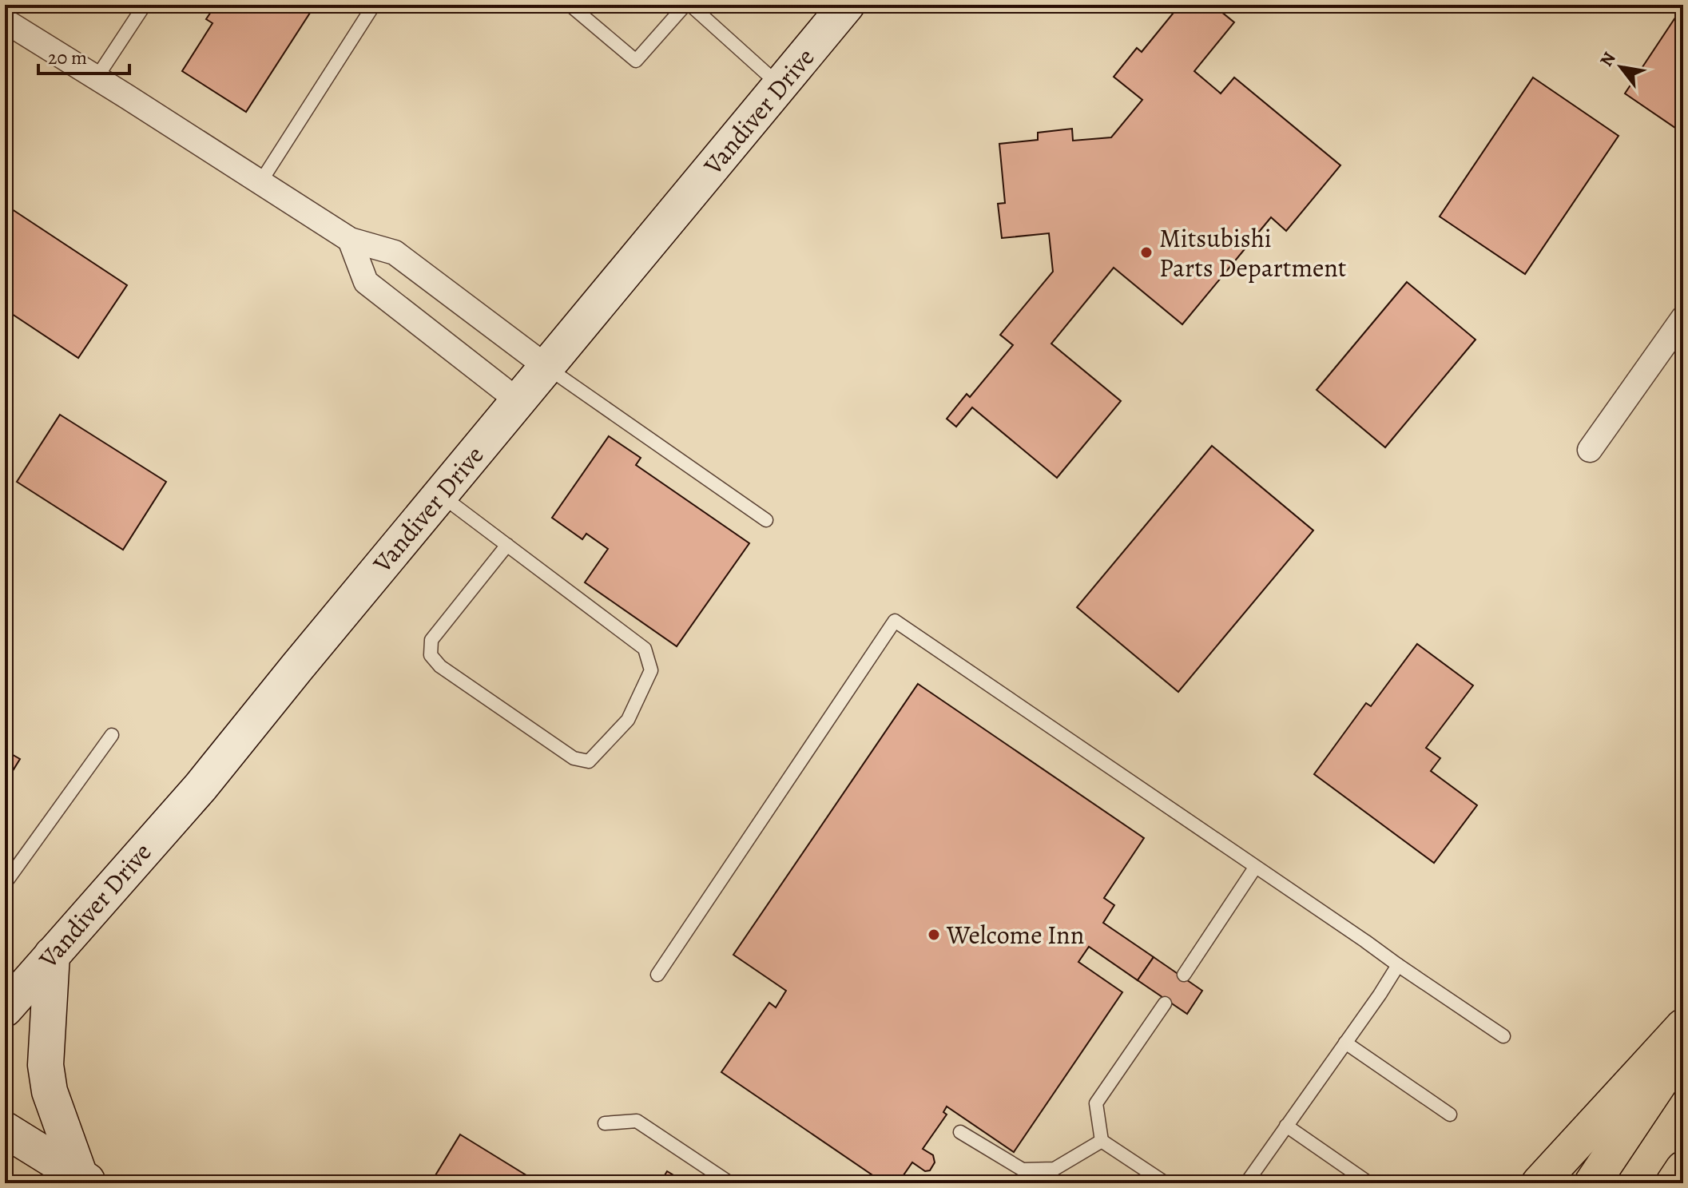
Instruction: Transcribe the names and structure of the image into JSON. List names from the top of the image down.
{
  "streets": {
    "main road": ["Vandiver Drive"]
  },
  "places": ["Mitsubishi Parts Department", "Welcome Inn"],
  "scale_bar": "20 m",
  "north": "top left"
}
